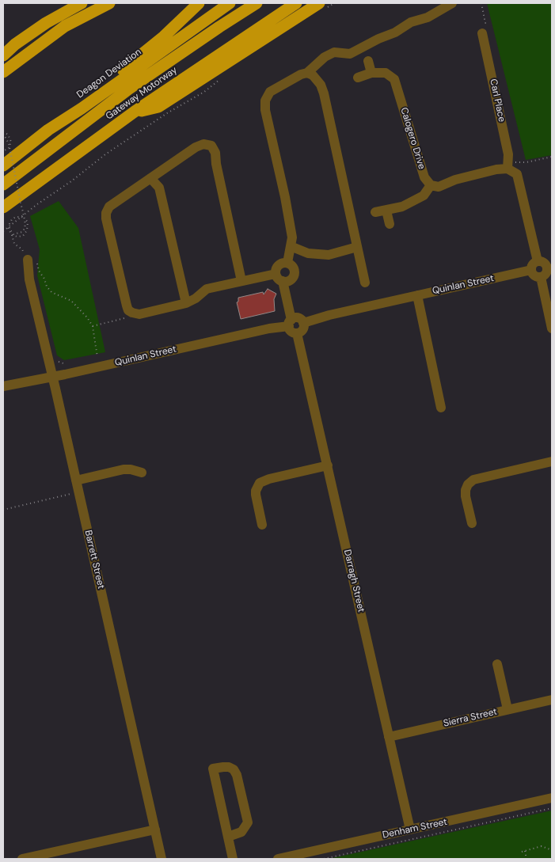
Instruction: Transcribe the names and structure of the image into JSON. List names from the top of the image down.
{
  "streets": {
    "highway": ["Deagon Deviation", "Gateway Motorway"],
    "street": [
      "Carl Place",
      "Calogero Drive",
      "Quinlan Street",
      "Barrett Street",
      "Darragh Street",
      "Sierra Street",
      "Denham Street"
    ]
  },
  "crossings": [
    ["Quinlan Street", "Barrett Street"],
    ["Quinlan Street", "Darragh Street"],
    ["Darragh Street", "Sierra Street"],
    ["Darragh Street", "Denham Street"]
  ]
}
